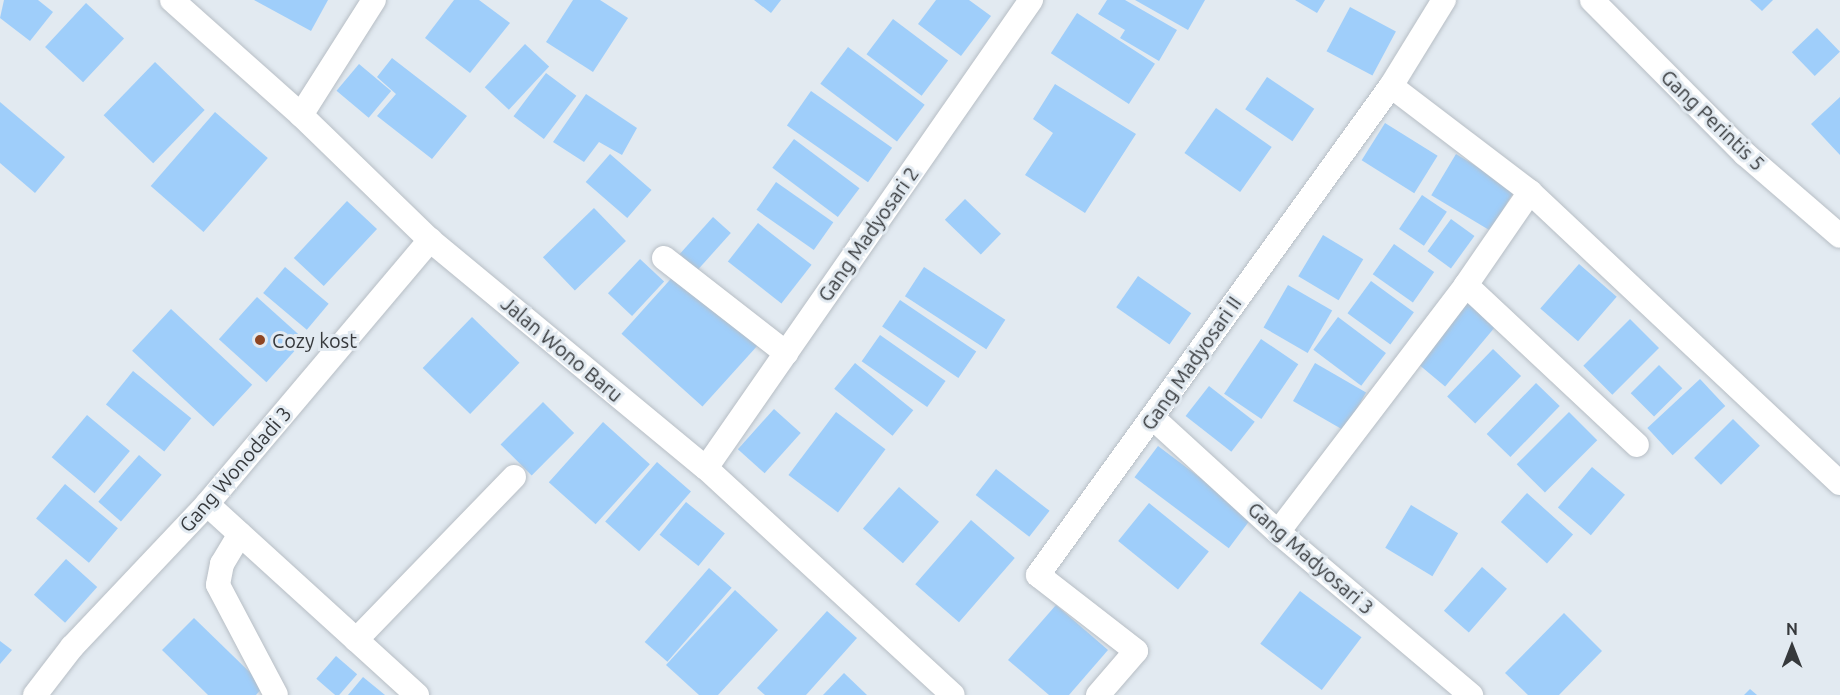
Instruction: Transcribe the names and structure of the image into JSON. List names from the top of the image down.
{
  "streets": {
    "street": [
      "Gang Perintis 5",
      "Gang Madyosari 2",
      "Jalan Wono Baru",
      "Gang Madyosari II",
      "Gang Wonodadi 3",
      "Gang Madyosari 3"
    ]
  },
  "crossings": [
    ["Gang Madyosari 2", "Jalan Wono Baru"],
    ["Jalan Wono Baru", "Gang Wonodadi 3"],
    ["Gang Madyosari II", "Gang Madyosari 3"]
  ],
  "places": ["Cozy kost"],
  "north": "top"
}
